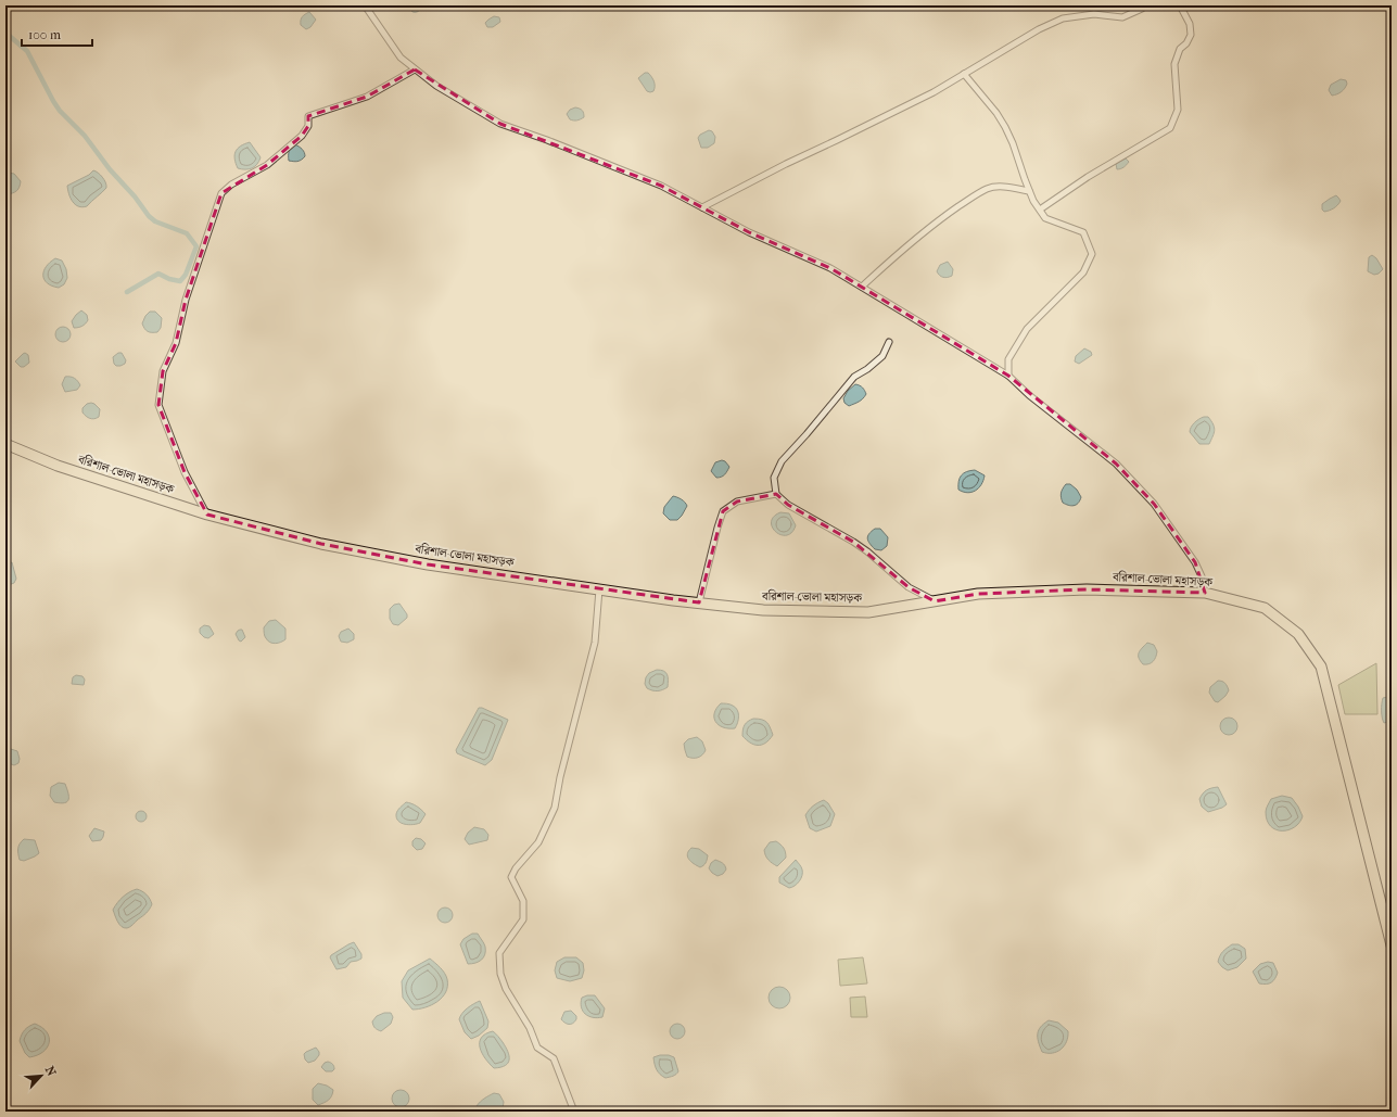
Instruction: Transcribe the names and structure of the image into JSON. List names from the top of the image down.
{
  "streets": {
    "highway": ["বরিশাল-ভোলা মহাসড়ক"]
  },
  "scale_bar": "100 m",
  "north": "top right"
}
